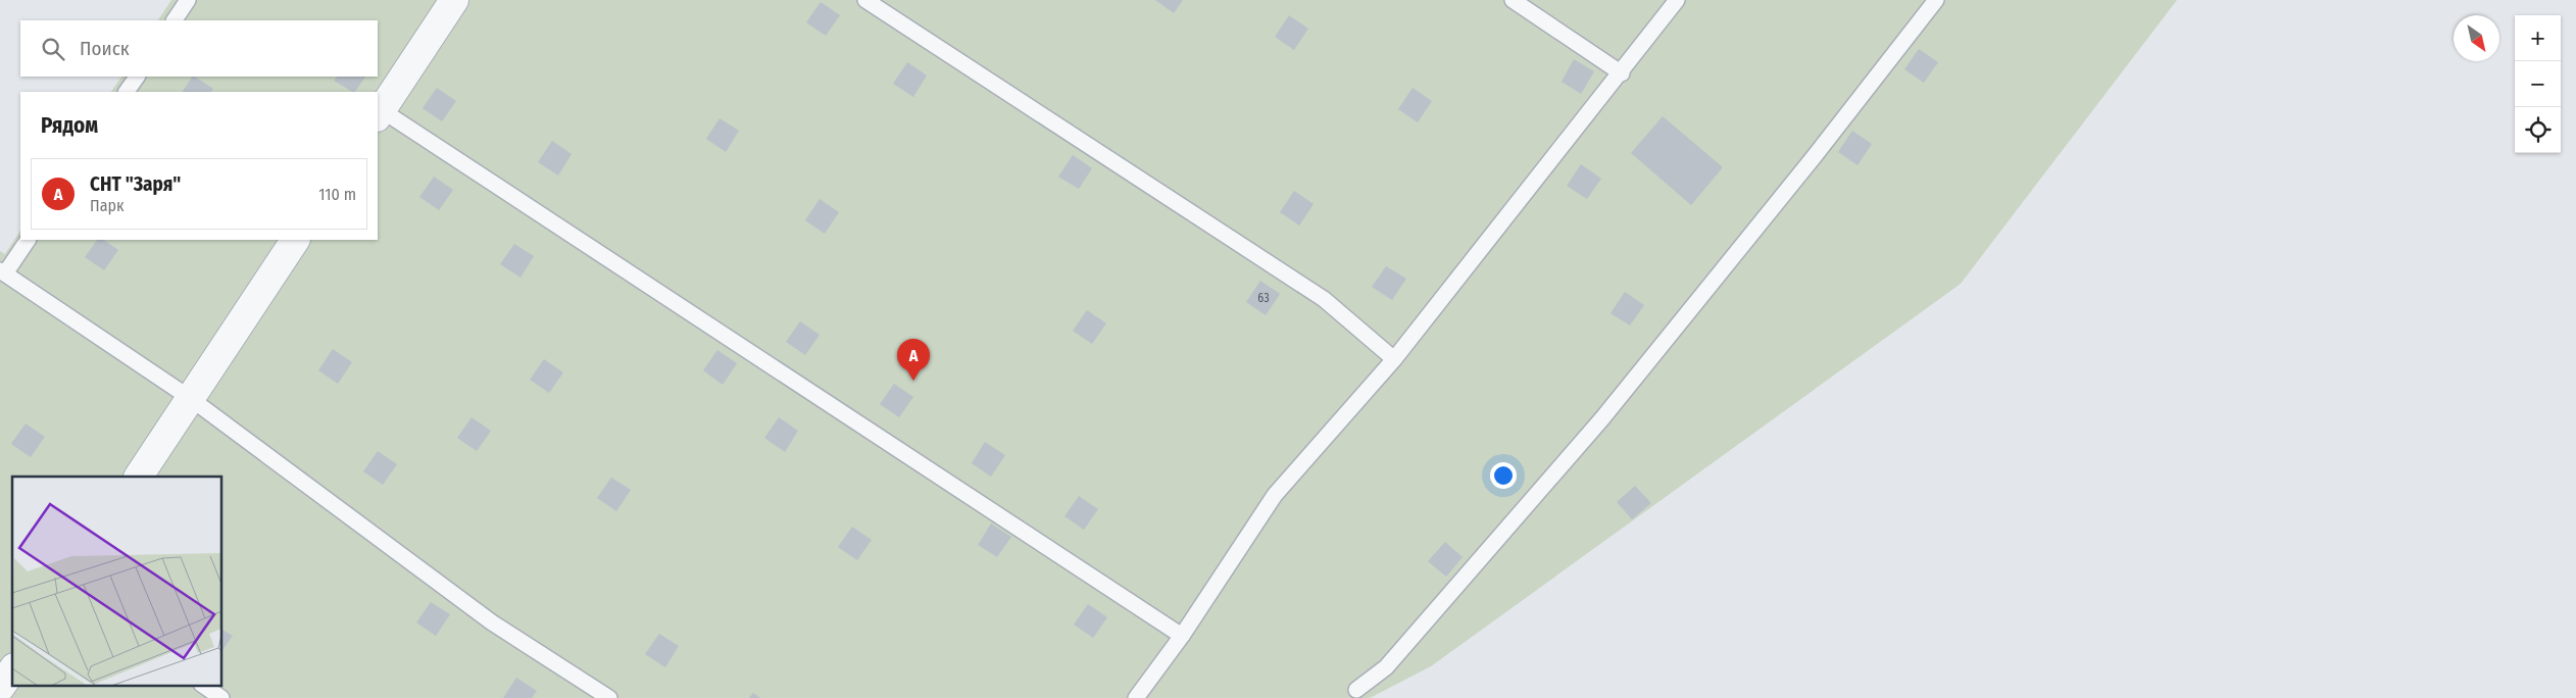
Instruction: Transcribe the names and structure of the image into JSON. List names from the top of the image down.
{
  "house_numbers": ["63"],
  "north": "bottom right",
  "page": {
    "map_buttons": ["+", "−"],
    "search": "Поиск",
    "heading": "Рядом",
    "list": [
      {
        "mark": "A",
        "name": "СНТ \"Заря\"",
        "note": "Парк",
        "value": "110 m"
      }
    ],
    "pins": "A"
  }
}
